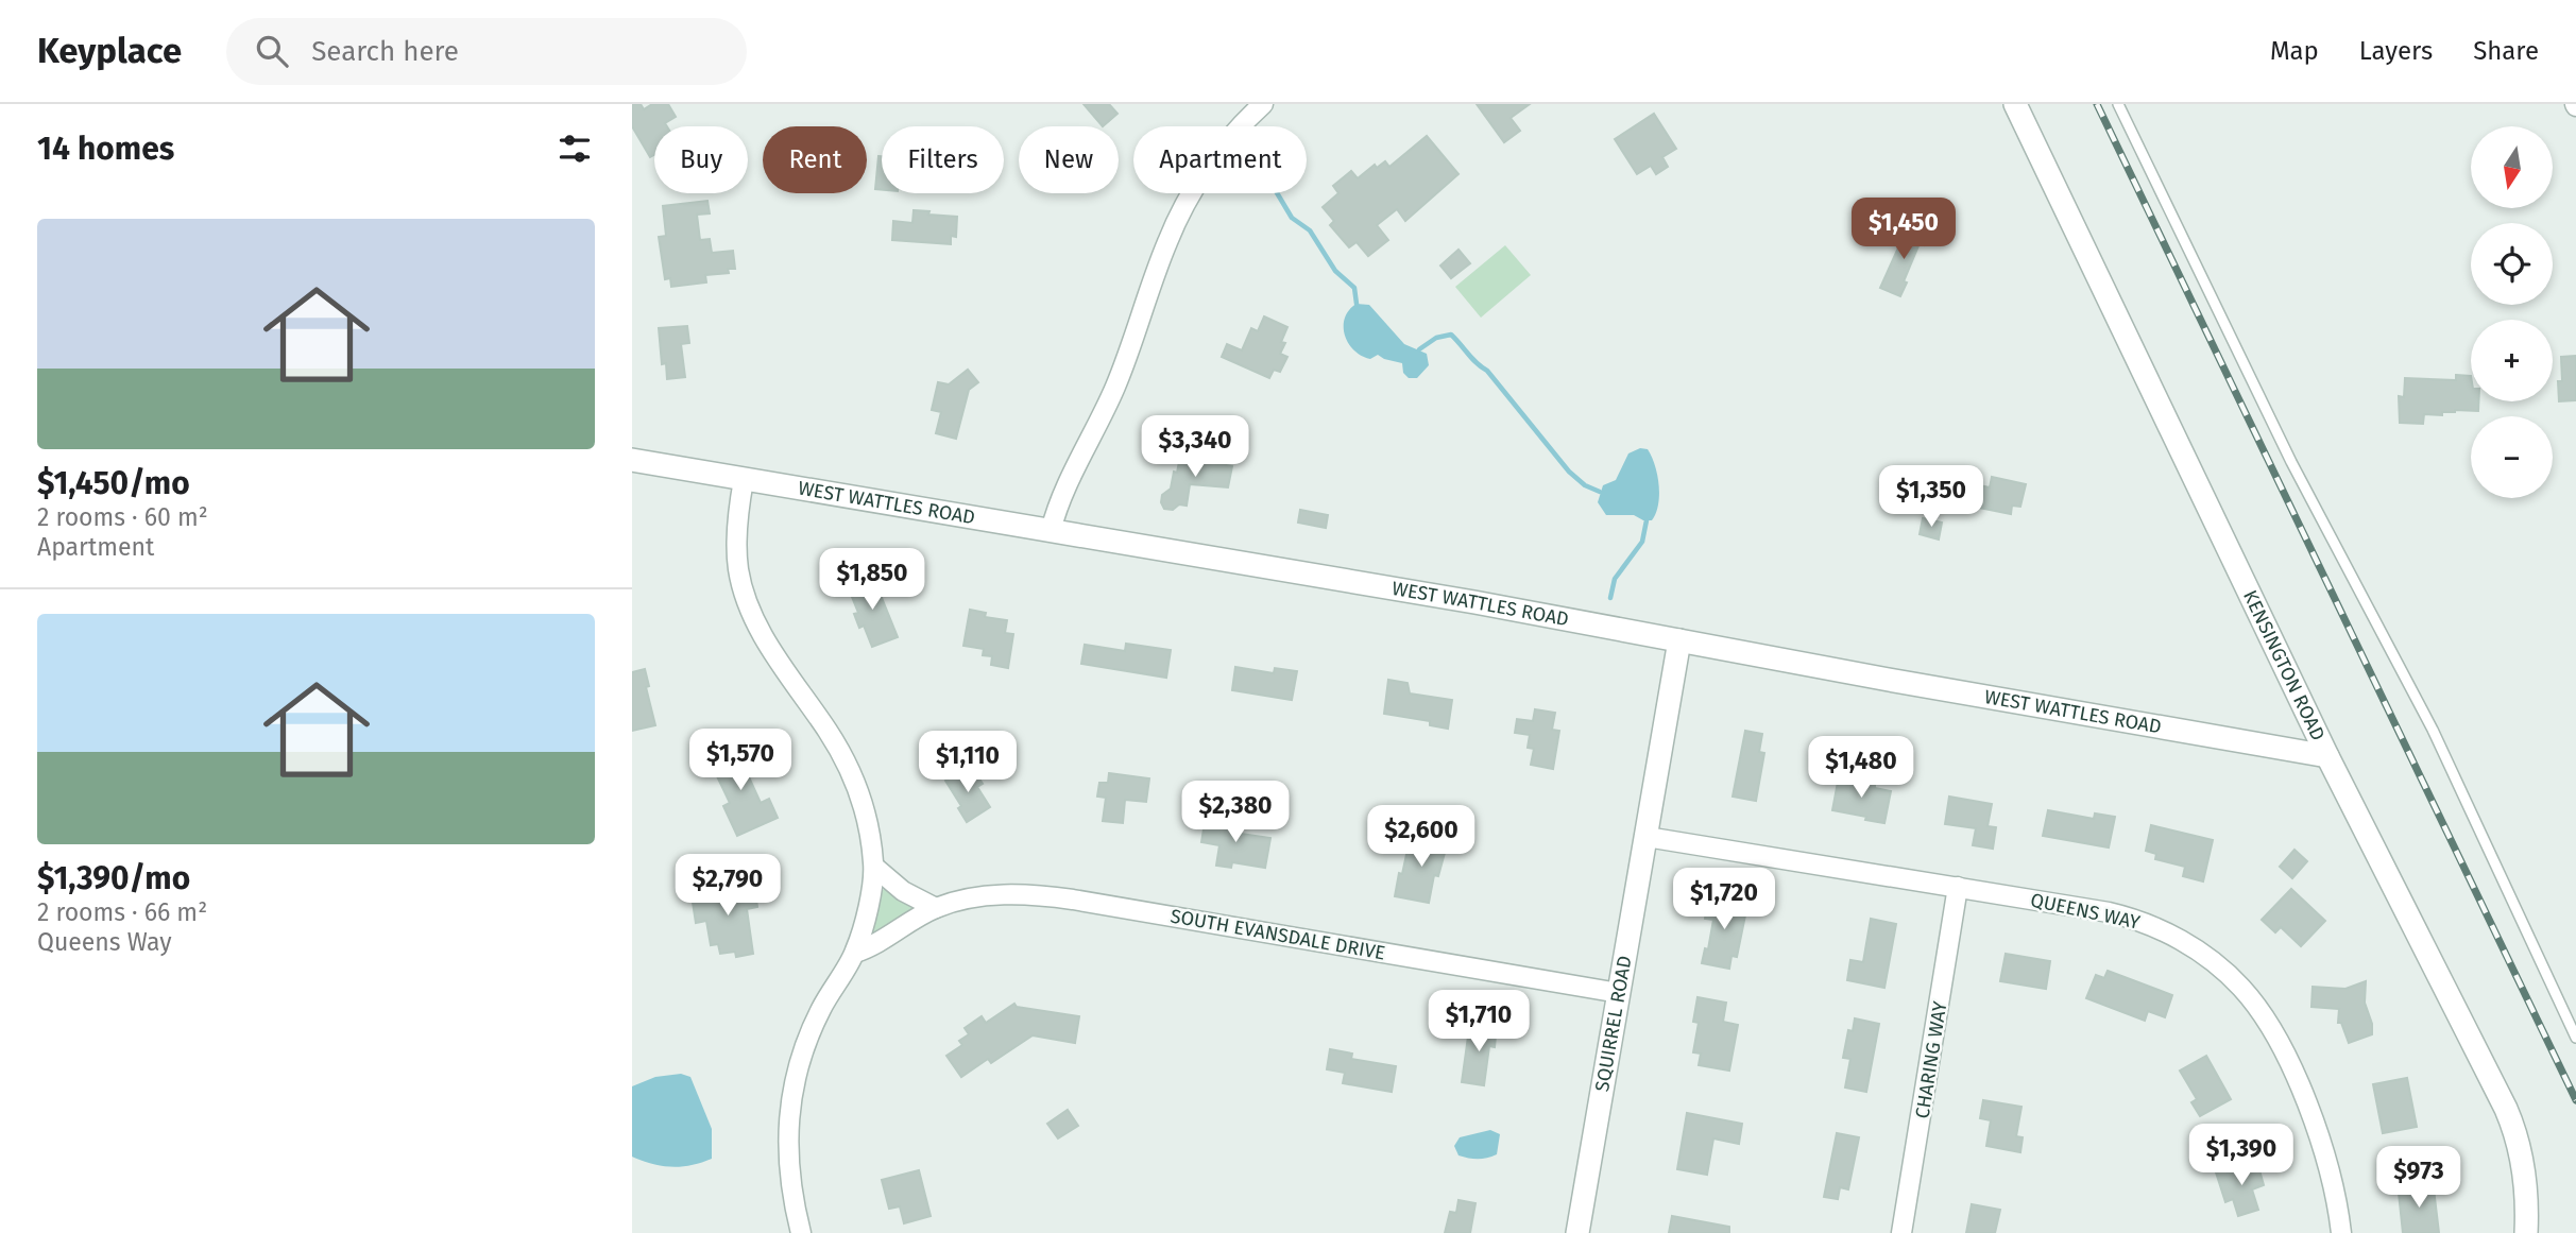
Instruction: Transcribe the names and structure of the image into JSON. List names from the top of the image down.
{
  "streets": {
    "street": [
      "WEST WATTLES ROAD",
      "KENSINGTON ROAD",
      "QUEENS WAY",
      "SOUTH EVANSDALE DRIVE",
      "SQUIRREL ROAD",
      "CHARING WAY"
    ]
  },
  "crossings": [
    ["WEST WATTLES ROAD", "KENSINGTON ROAD"],
    ["WEST WATTLES ROAD", "SQUIRREL ROAD"],
    ["QUEENS WAY", "SQUIRREL ROAD"],
    ["QUEENS WAY", "CHARING WAY"],
    ["SOUTH EVANSDALE DRIVE", "SQUIRREL ROAD"]
  ],
  "north": "bottom",
  "page": {
    "header": "Keyplace",
    "search": "Search here",
    "nav": ["Map", "Layers", "Share"],
    "heading": "14 homes",
    "map_buttons": ["+", "−"],
    "chip": [
      "Buy",
      "Rent",
      "Filters",
      "New",
      "Apartment"
    ],
    "list": [
      {
        "name": "$1,450/mo",
        "note": "2 rooms · 60 m² · Apartment"
      },
      {
        "name": "$1,390/mo",
        "note": "2 rooms · 66 m² · Queens Way"
      }
    ],
    "price": [
      "$1,450",
      "$3,340",
      "$1,350",
      "$1,850",
      "$1,570",
      "$1,110",
      "$1,480",
      "$2,380",
      "$2,600",
      "$2,790",
      "$1,720",
      "$1,710",
      "$1,390",
      "$973"
    ]
  }
}
